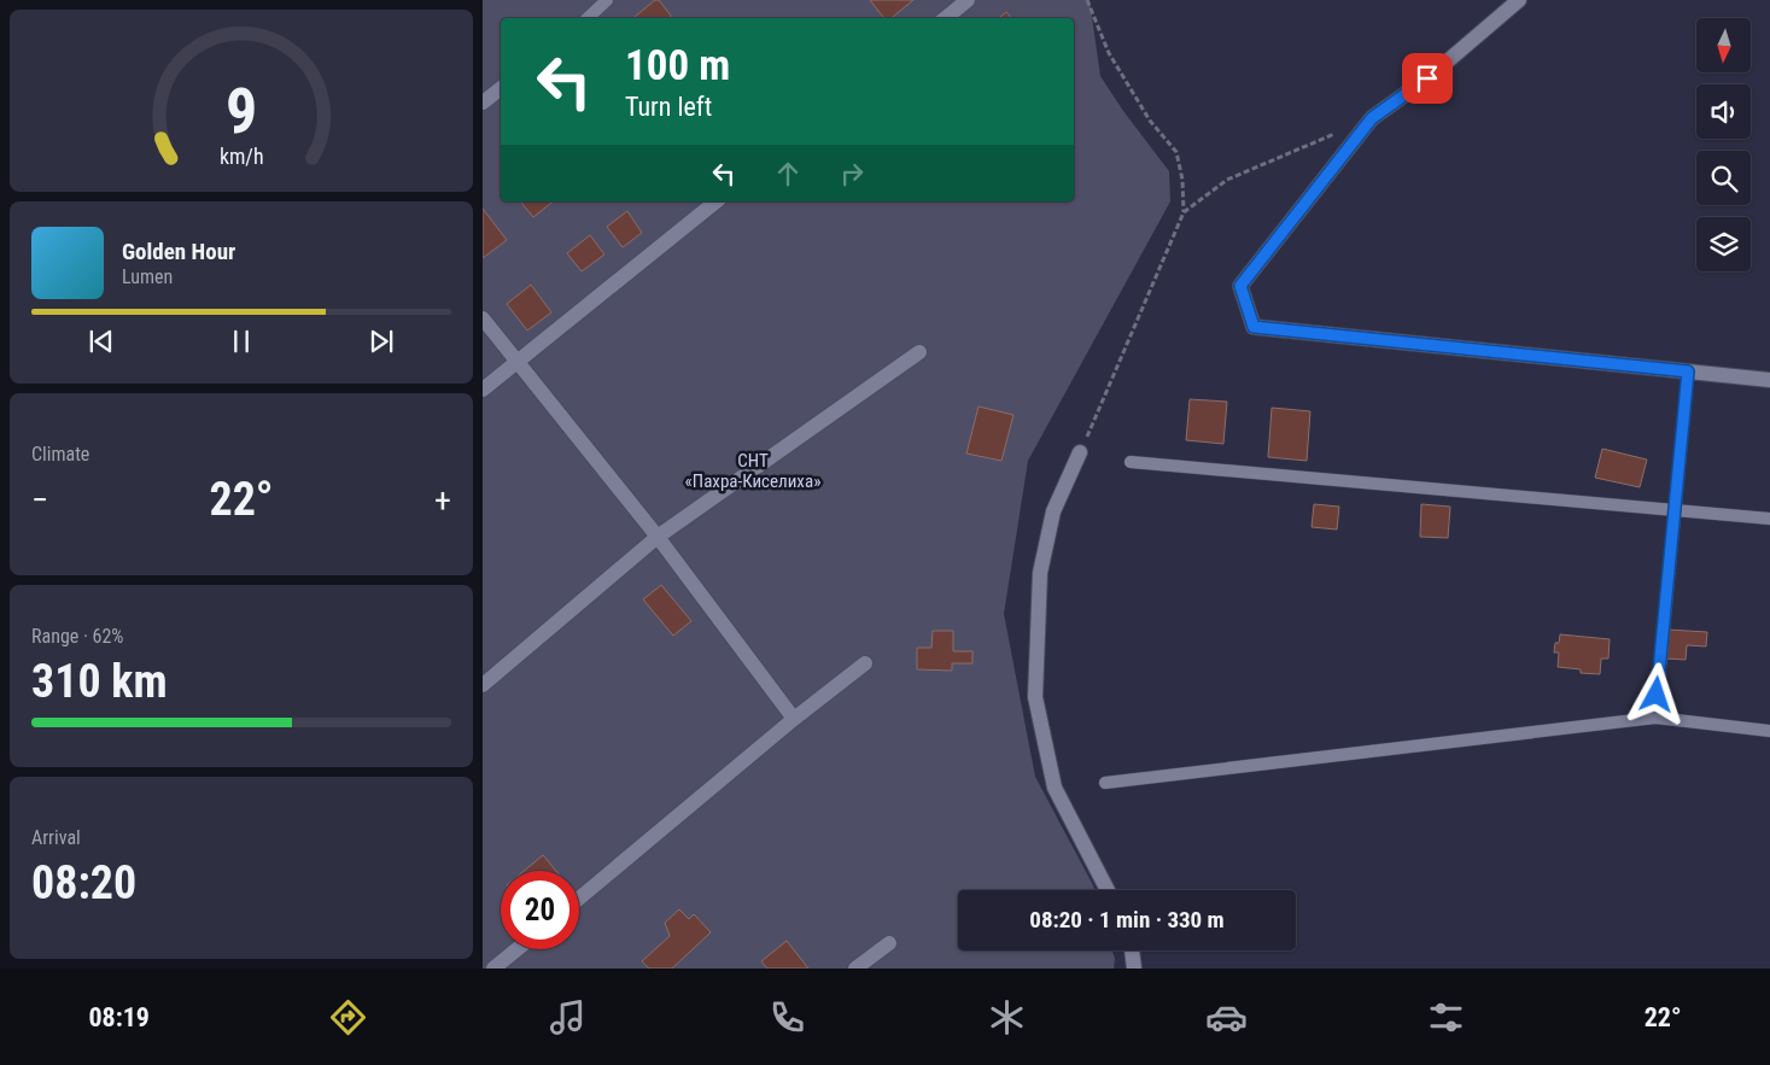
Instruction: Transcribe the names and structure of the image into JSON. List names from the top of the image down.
{
  "parks": ["СНТ «Пахра-Киселиха»"],
  "north": "bottom",
  "page": {
    "turn": ["100 m", "Turn left"],
    "song": ["Golden Hour", "Lumen"],
    "tile": [
      "Climate",
      ["Range · 62%", "310 km"],
      ["Arrival", "08:20"]
    ],
    "heat": ["−", "22°", "+"],
    "limit": "20",
    "trip": "08:20 · 1 min · 330 m",
    "tabs": ["08:19", "22°"],
    "gauge": ["9", "km/h"]
  }
}
